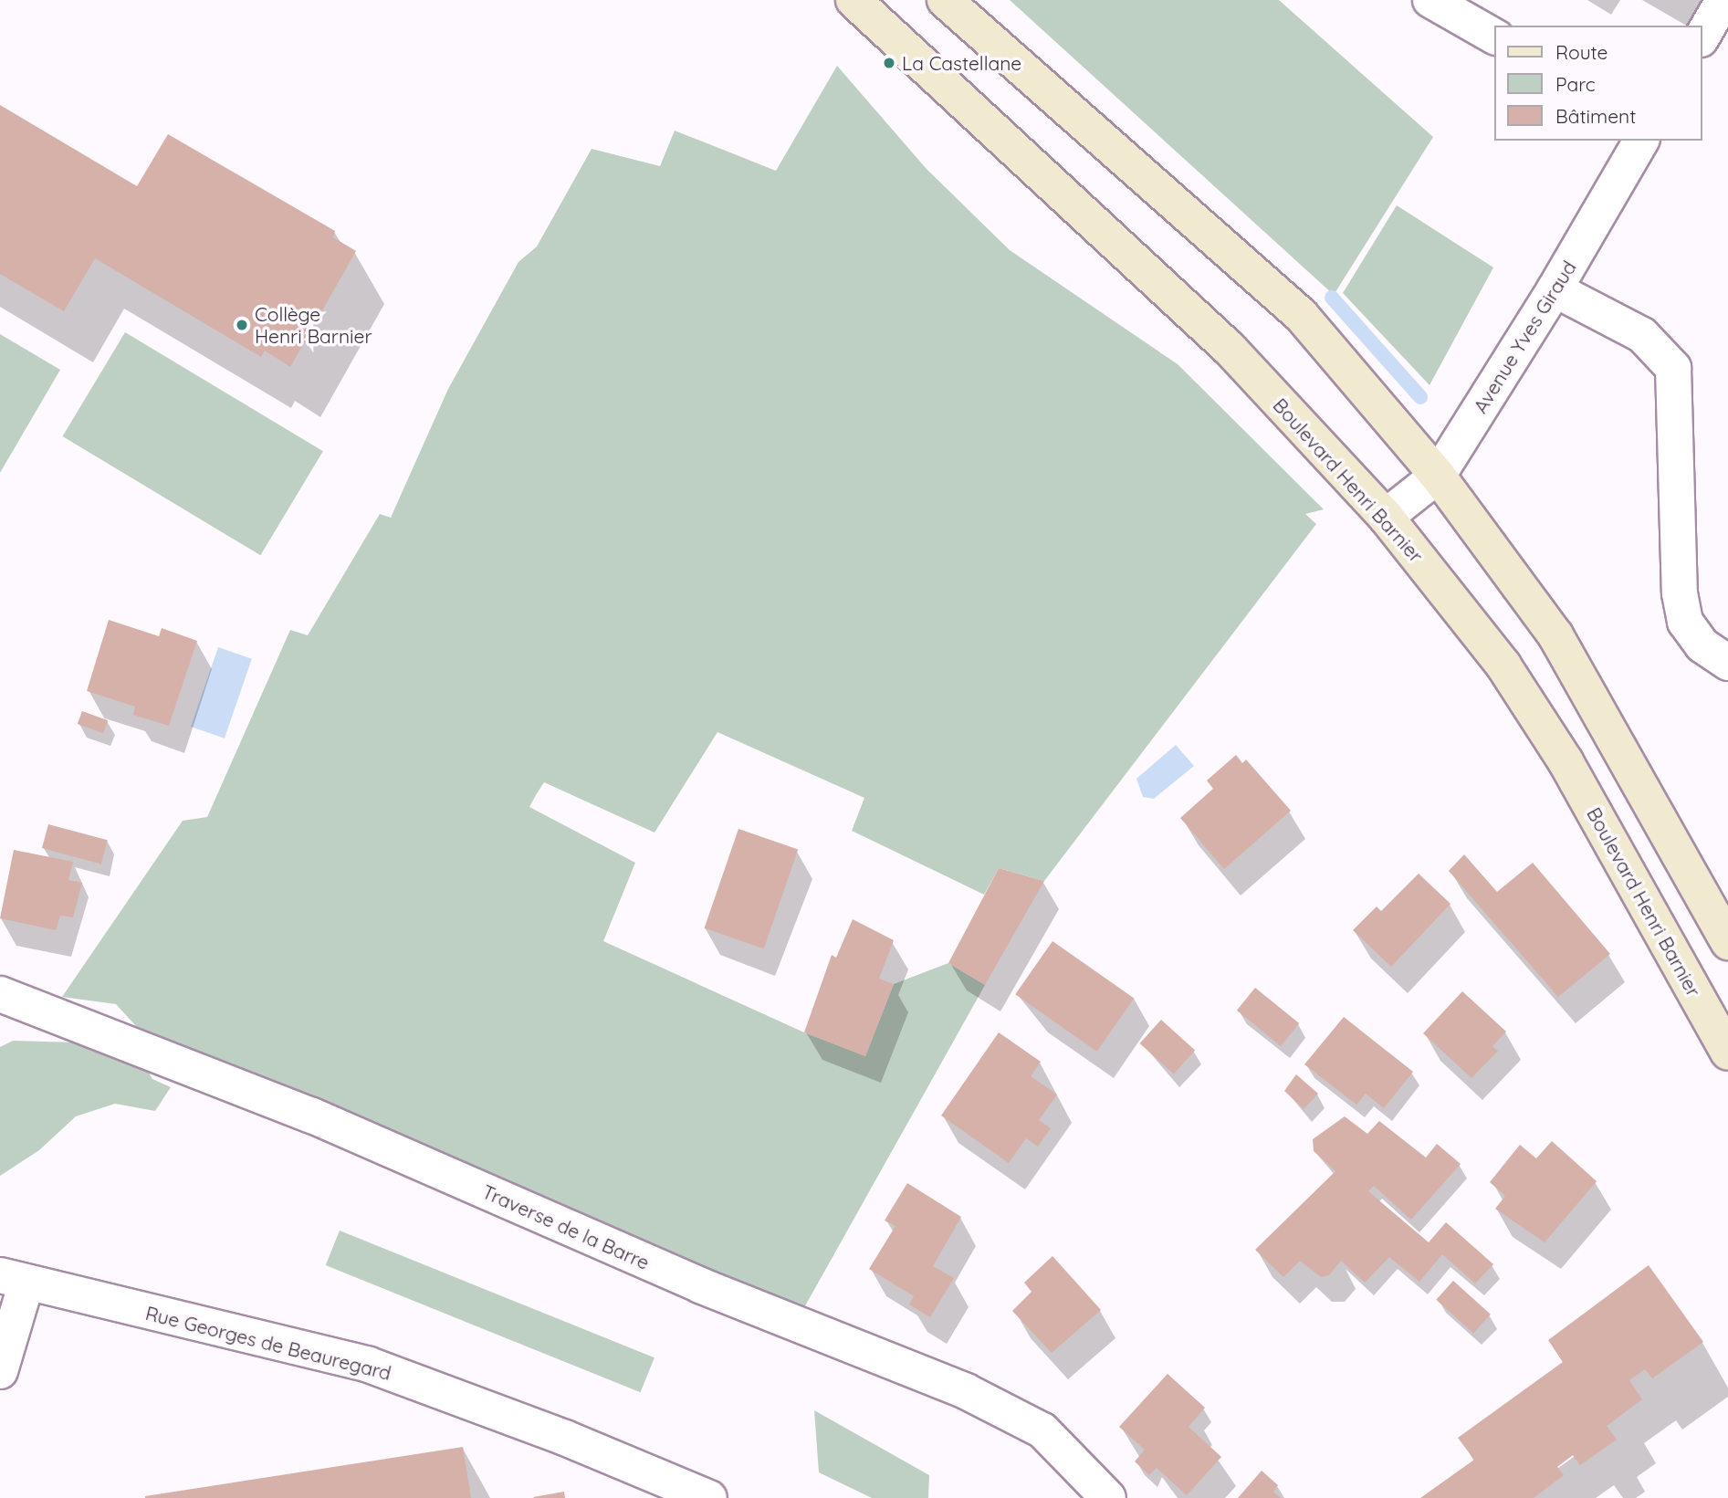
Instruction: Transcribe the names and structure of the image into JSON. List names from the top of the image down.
{
  "streets": {
    "main road": ["Boulevard Henri Barnier"],
    "street": ["Avenue Yves Giraud", "Traverse de la Barre", "Rue Georges de Beauregard"]
  },
  "crossings": [
    ["Avenue Yves Giraud", "Boulevard Henri Barnier"]
  ],
  "places": ["La Castellane", "Collège Henri Barnier"],
  "legend": ["Route", "Parc", "Bâtiment"]
}
